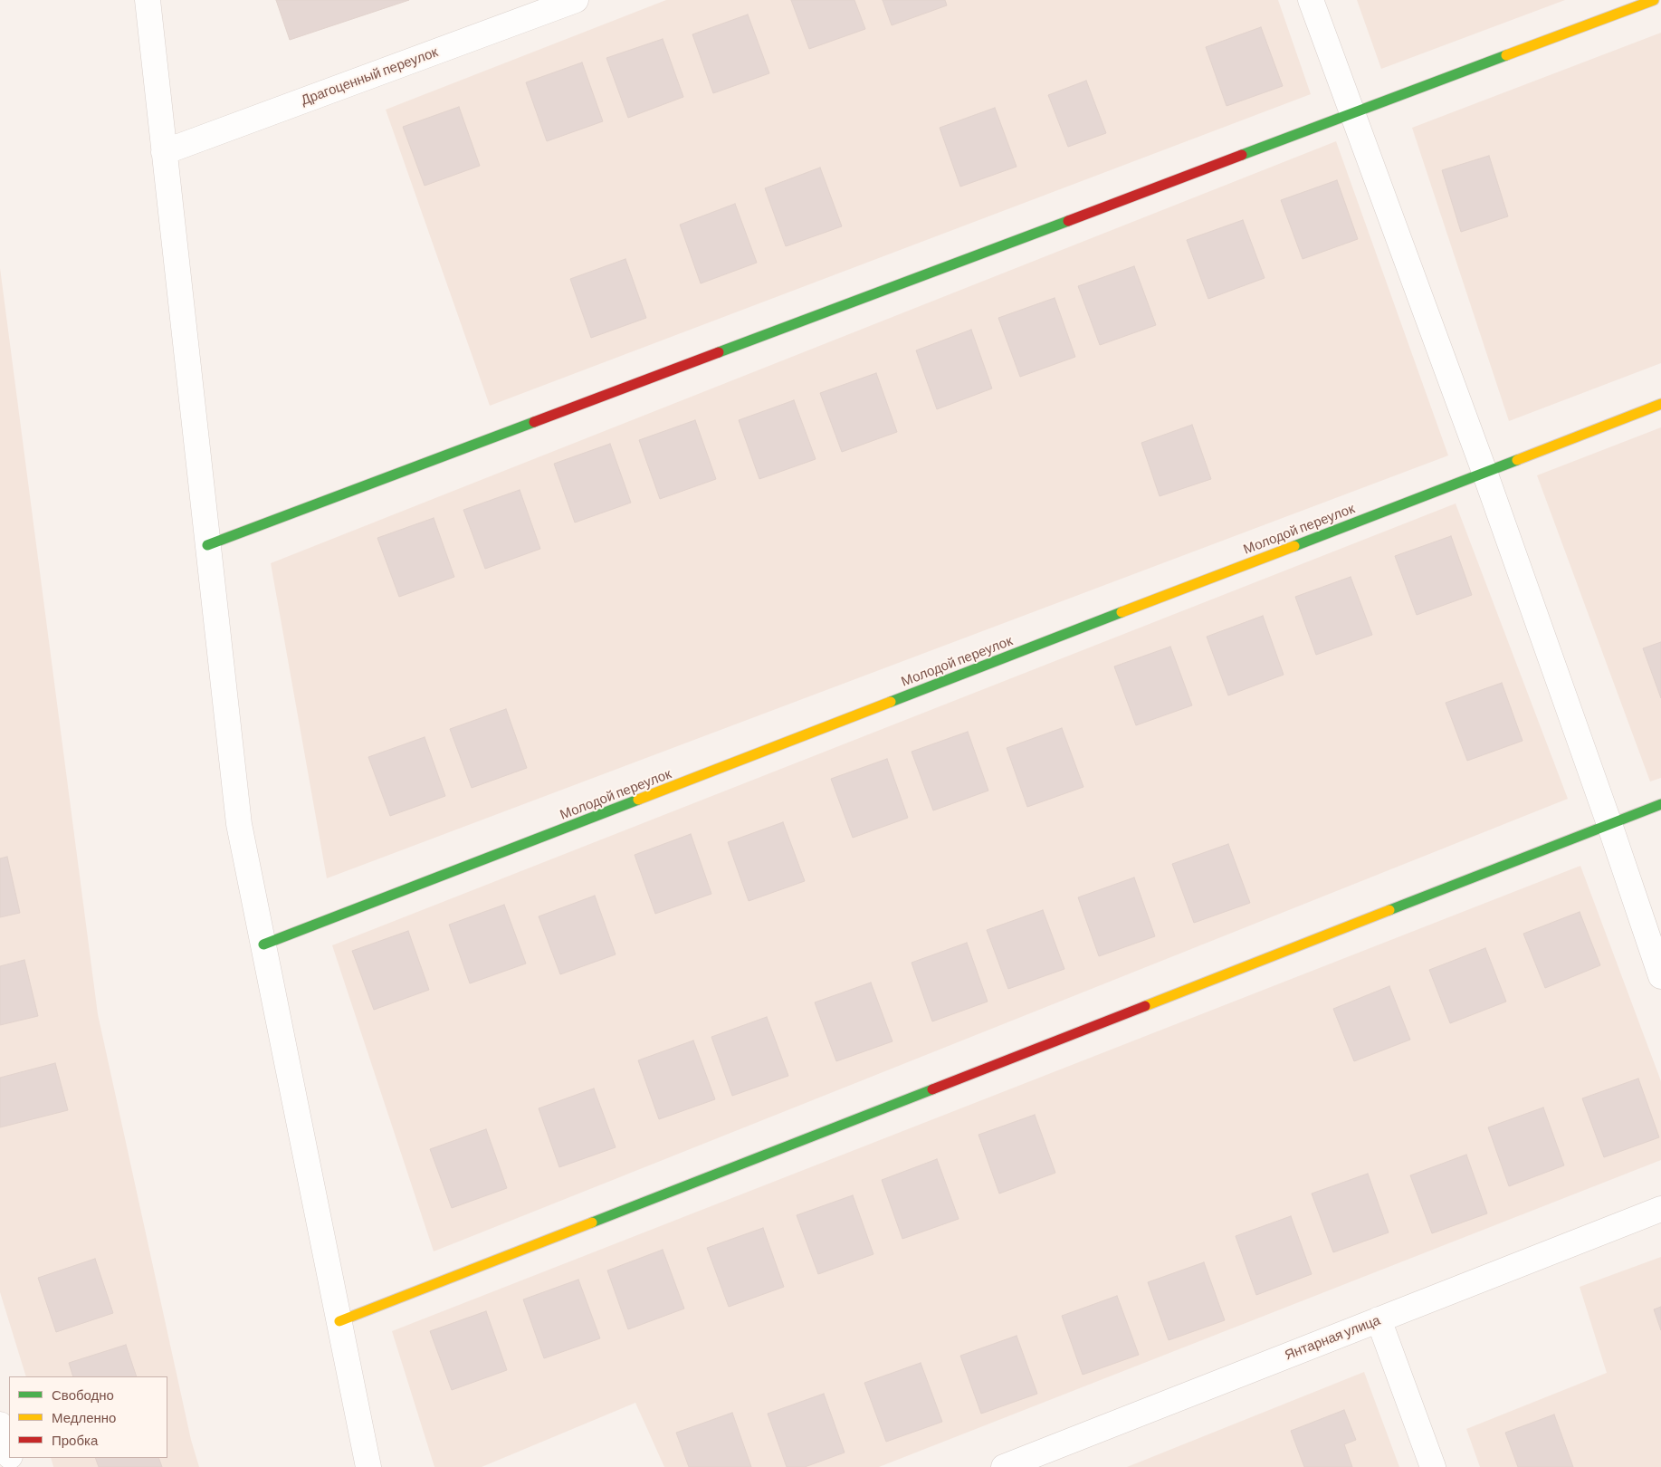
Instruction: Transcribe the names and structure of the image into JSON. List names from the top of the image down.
{
  "streets": {
    "street": ["Драгоценный переулок", "Молодой переулок", "Янтарная улица"]
  },
  "legend": ["Свободно", "Медленно", "Пробка"]
}
